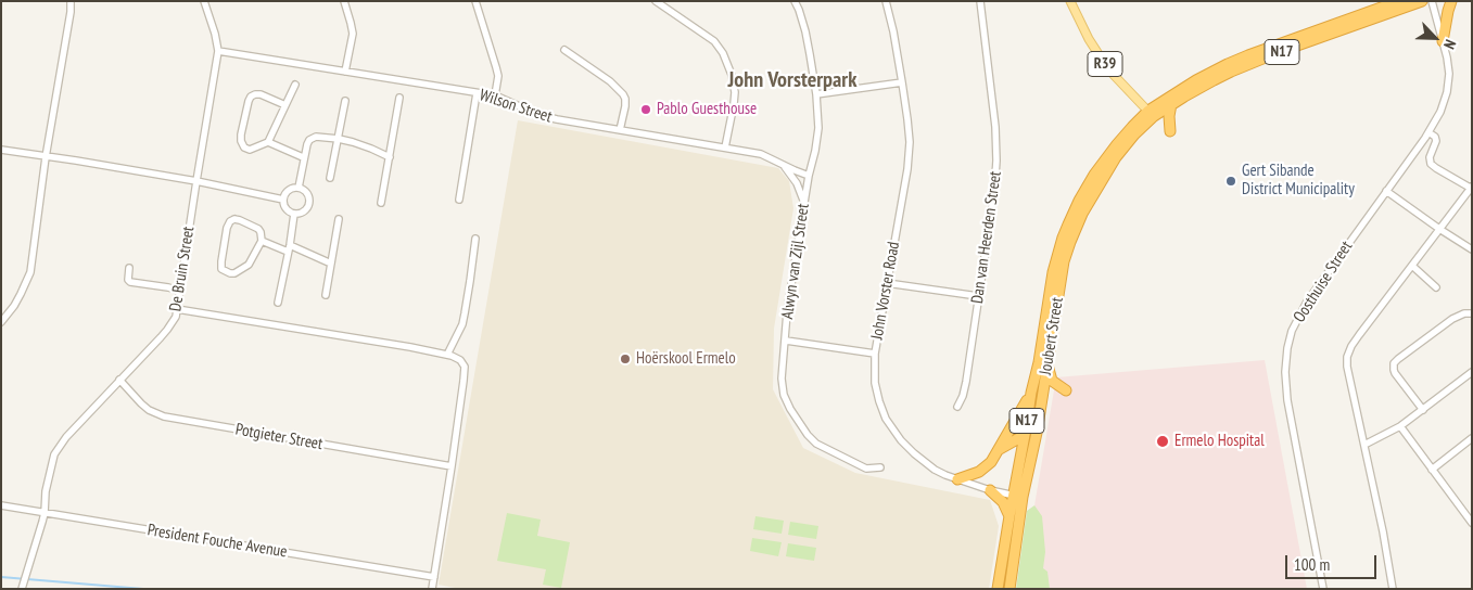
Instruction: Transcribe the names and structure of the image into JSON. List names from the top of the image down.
{
  "streets": {
    "highway": ["N17", "Joubert Street"],
    "main road": ["R39"],
    "street": [
      "Wilson Street",
      "Dan van Heerden Street",
      "Alwyn van Zijl Street",
      "De Bruin Street",
      "Oosthuise Street",
      "John Vorster Road",
      "Potgieter Street",
      "President Fouche Avenue"
    ]
  },
  "crossings": [
    ["N17", "R39"],
    ["N17", "Joubert Street"],
    ["R39", "Joubert Street"],
    ["Wilson Street", "Alwyn van Zijl Street"],
    ["Wilson Street", "De Bruin Street"],
    ["De Bruin Street", "Potgieter Street"],
    ["De Bruin Street", "President Fouche Avenue"],
    ["John Vorster Road", "Joubert Street"]
  ],
  "districts": ["John Vorsterpark"],
  "places": [
    "Pablo Guesthouse",
    "Gert Sibande District Municipality",
    "Hoërskool Ermelo",
    "Ermelo Hospital"
  ],
  "scale_bar": "100 m",
  "north": "bottom right"
}
